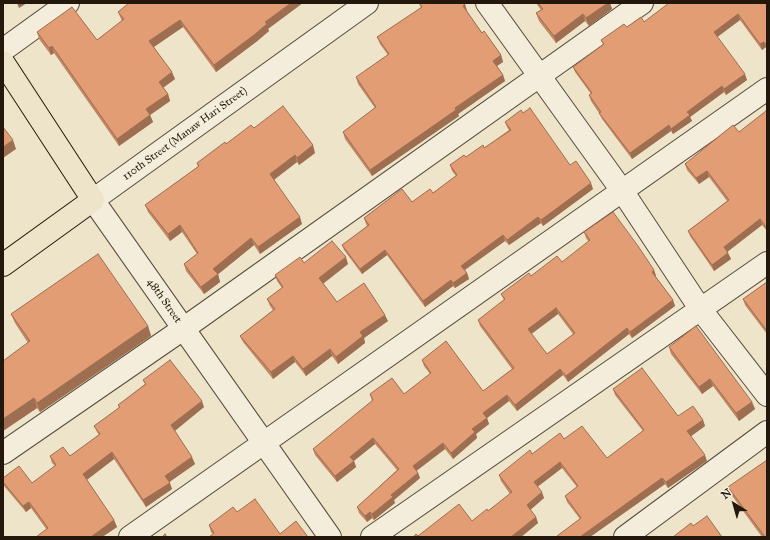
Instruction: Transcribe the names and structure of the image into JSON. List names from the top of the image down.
{
  "streets": {
    "main road": ["110th Street (Manaw Hari Street)", "48th Street"]
  },
  "crossings": [
    ["110th Street (Manaw Hari Street)", "48th Street"]
  ],
  "north": "top left"
}
